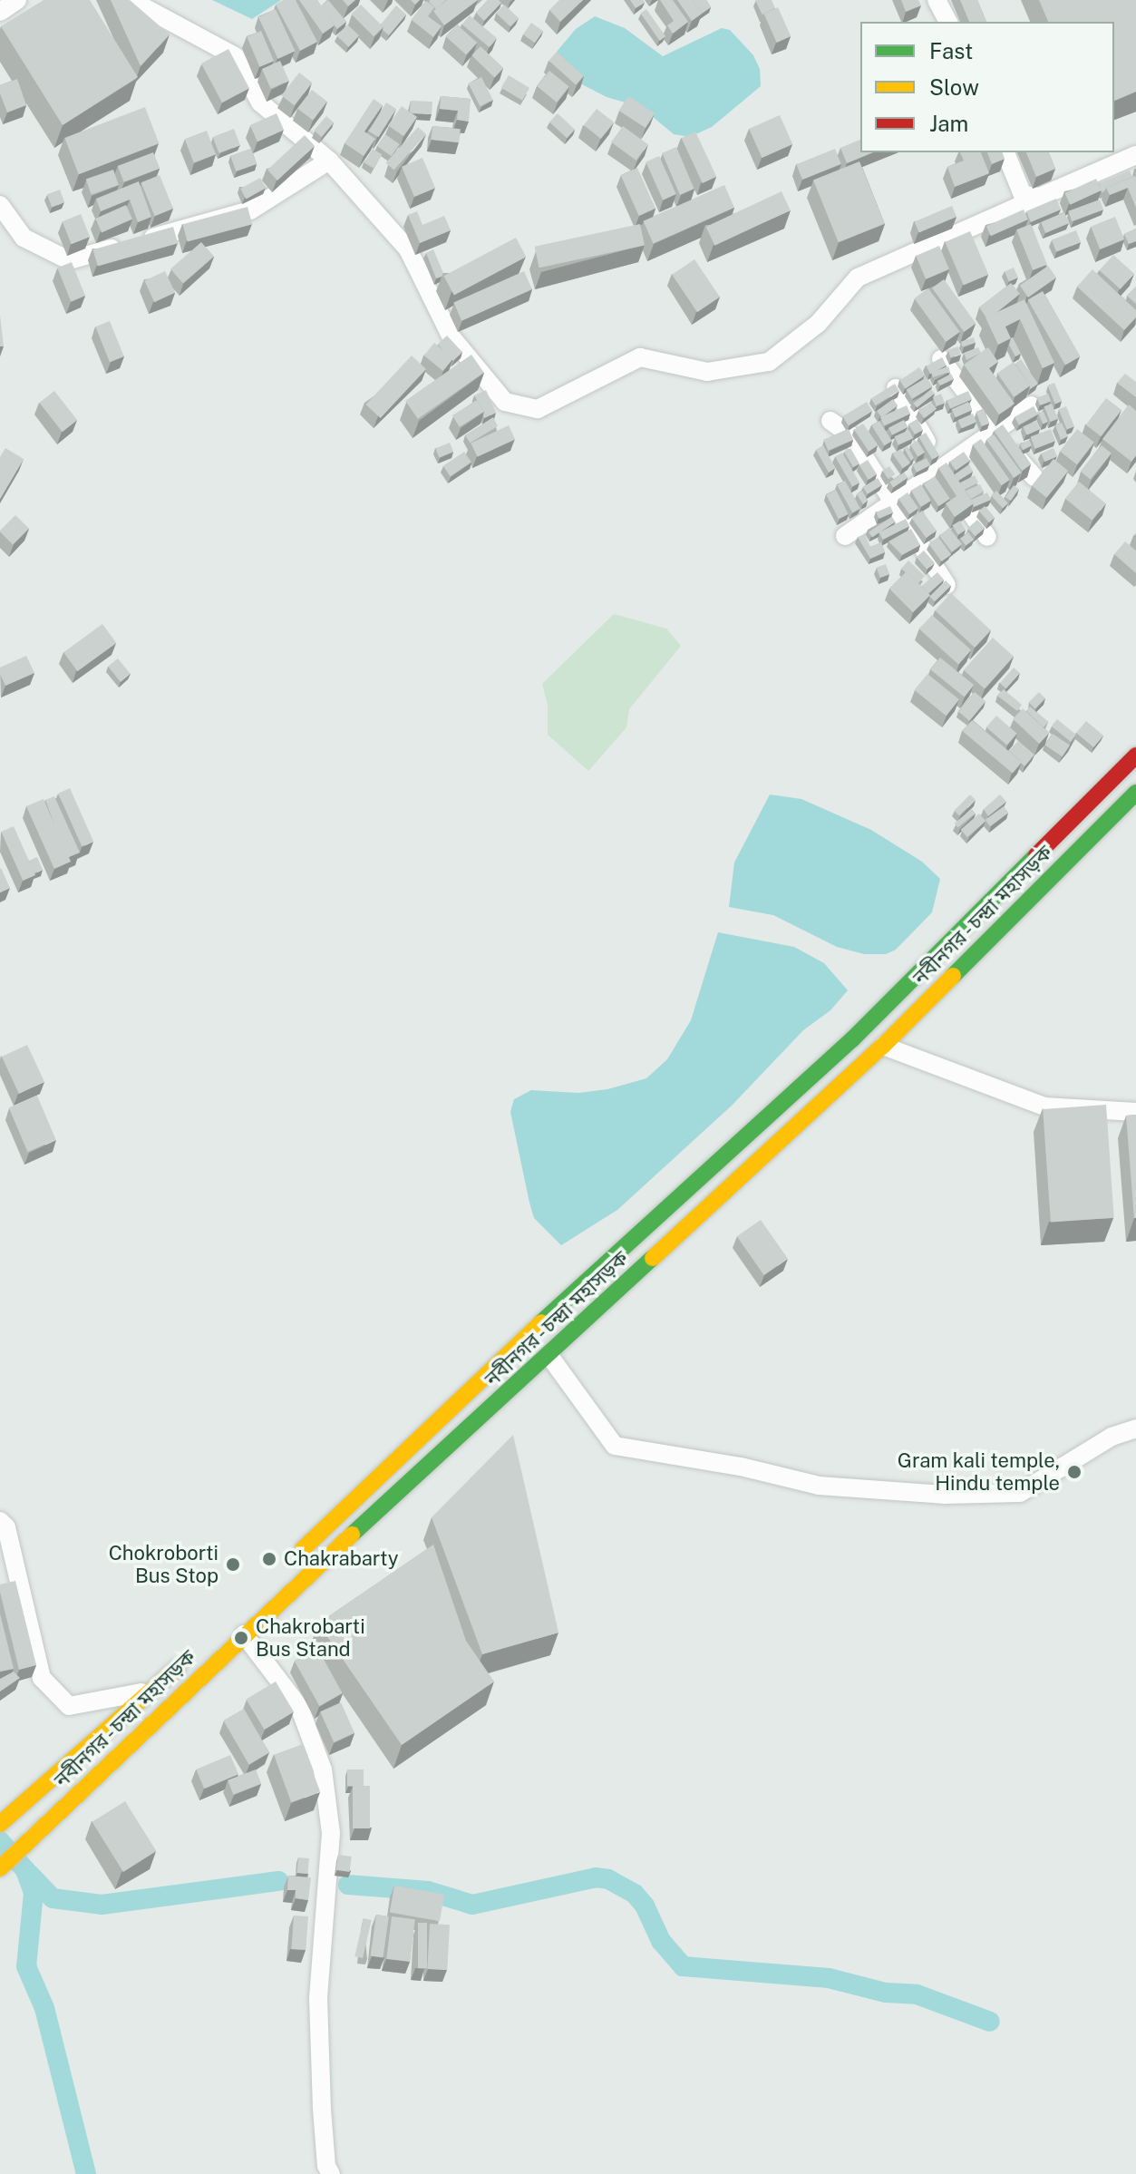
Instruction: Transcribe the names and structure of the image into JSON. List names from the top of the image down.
{
  "streets": {
    "highway": ["নবীনগর - চন্দ্রা মহাসড়ক"]
  },
  "places": [
    "Gram kali temple, Hindu temple",
    "Chakrabarty",
    "Chokroborti Bus Stop",
    "Chakrobarti Bus Stand"
  ],
  "legend": ["Fast", "Slow", "Jam"]
}
